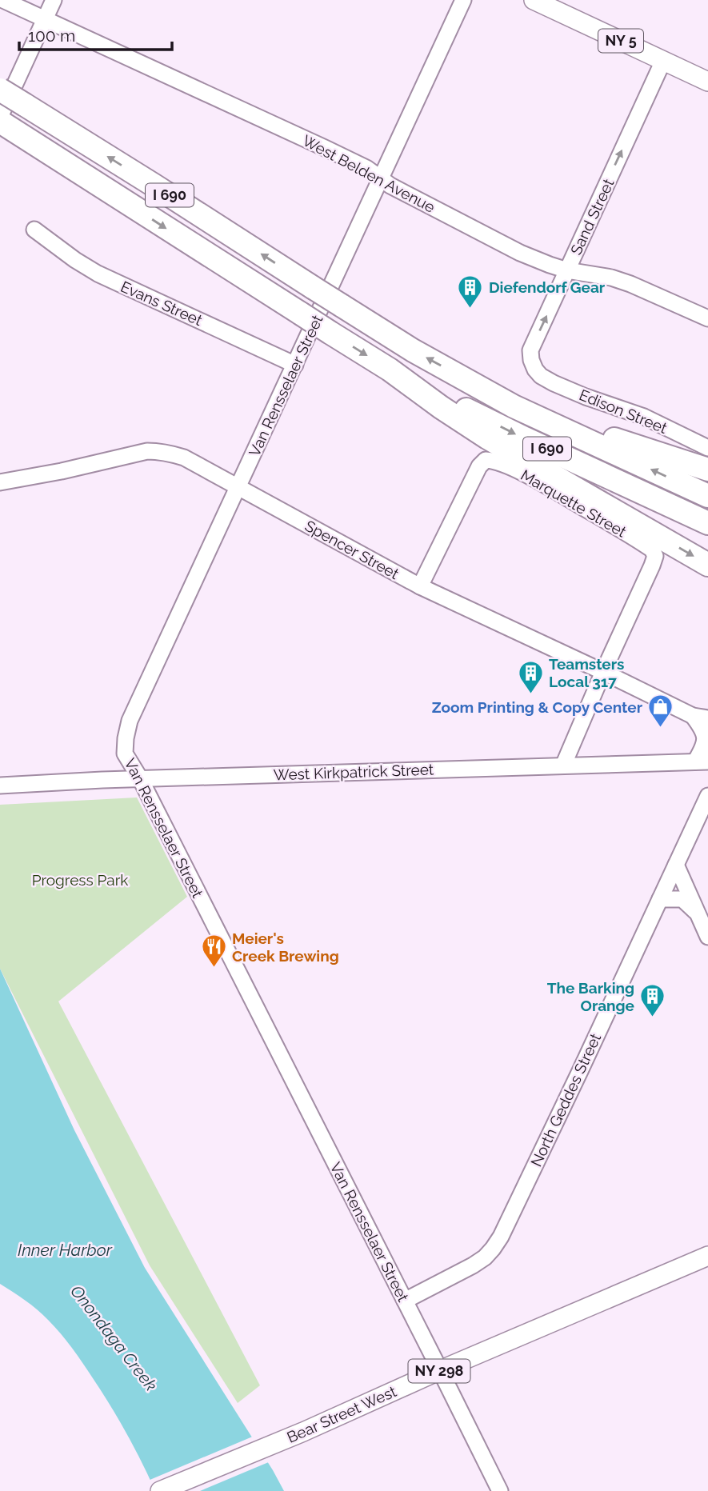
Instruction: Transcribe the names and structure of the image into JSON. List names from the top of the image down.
{
  "streets": {
    "highway": ["I 690"],
    "main road": ["NY 5", "NY 298", "Bear Street West"],
    "street": [
      "West Belden Avenue",
      "Sand Street",
      "Evans Street",
      "Van Rensselaer Street",
      "Edison Street",
      "Marquette Street",
      "Spencer Street",
      "West Kirkpatrick Street",
      "North Geddes Street"
    ]
  },
  "crossings": [
    ["NY 5", "Sand Street"],
    ["West Belden Avenue", "Sand Street"],
    ["West Belden Avenue", "Van Rensselaer Street"],
    ["Sand Street", "Edison Street"],
    ["Evans Street", "Van Rensselaer Street"],
    ["Van Rensselaer Street", "Spencer Street"],
    ["Van Rensselaer Street", "West Kirkpatrick Street"],
    ["Van Rensselaer Street", "North Geddes Street"],
    ["Van Rensselaer Street", "Bear Street West"],
    ["Marquette Street", "Spencer Street"],
    ["Spencer Street", "West Kirkpatrick Street"]
  ],
  "one_way": ["Sand Street"],
  "water": ["Inner Harbor", "Onondaga Creek"],
  "parks": ["Progress Park"],
  "places": {
    "building": ["Diefendorf Gear", "Teamsters Local 317", "The Barking Orange"],
    "shop": ["Zoom Printing & Copy Center"],
    "restaurant": ["Meier's Creek Brewing"]
  },
  "scale_bar": "100 m"
}
